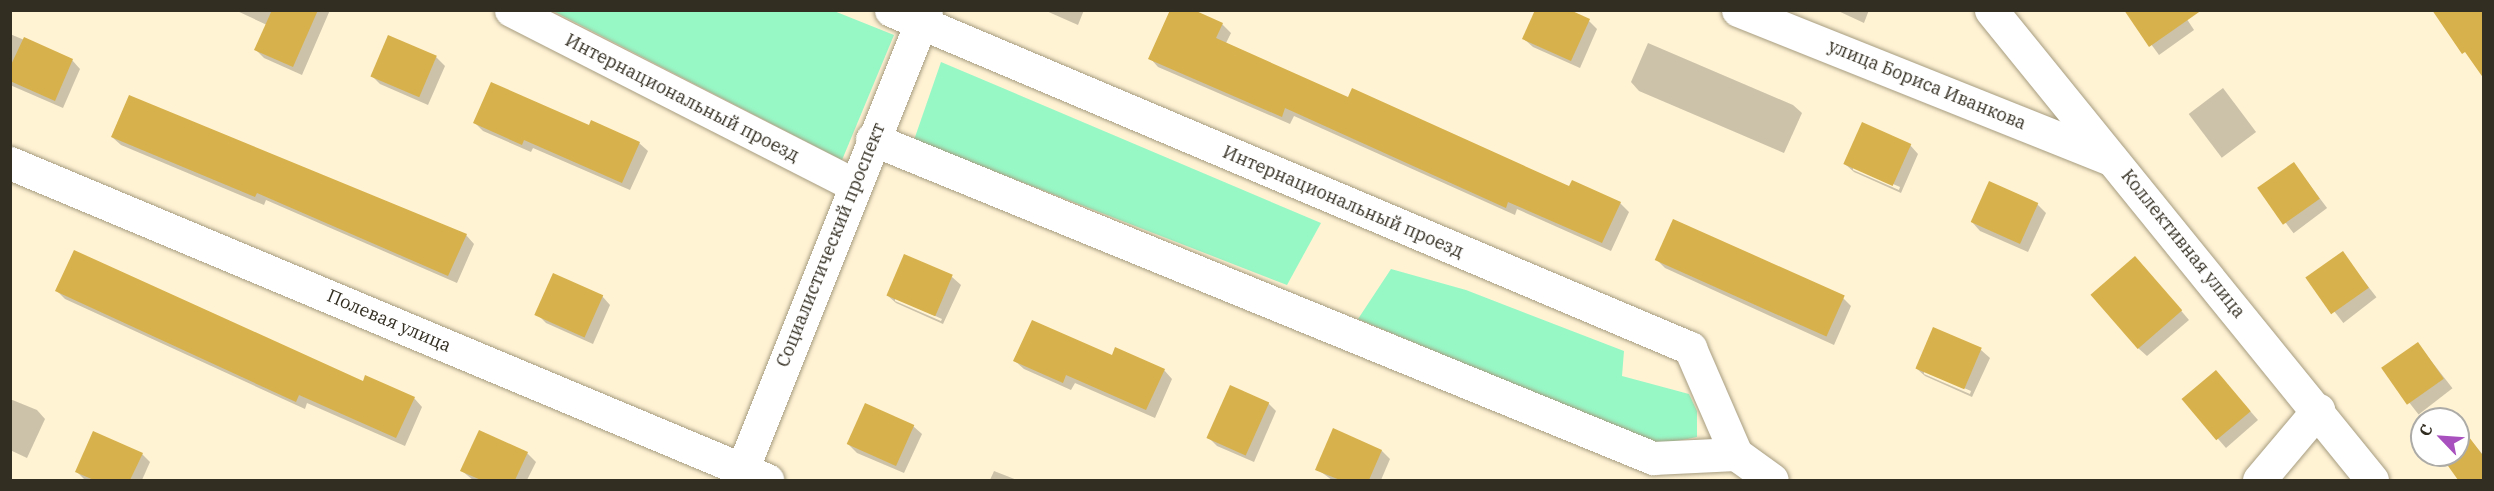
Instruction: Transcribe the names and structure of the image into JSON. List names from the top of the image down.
{
  "streets": {
    "street": [
      "улица Бориса Иванкова",
      "Интернациональный проезд",
      "Коллективная улица",
      "Социалистический проспект",
      "Полевая улица"
    ]
  },
  "crossings": [
    ["улица Бориса Иванкова", "Коллективная улица"],
    ["Интернациональный проезд", "Социалистический проспект"],
    ["Социалистический проспект", "Полевая улица"]
  ],
  "north": "top left"
}
